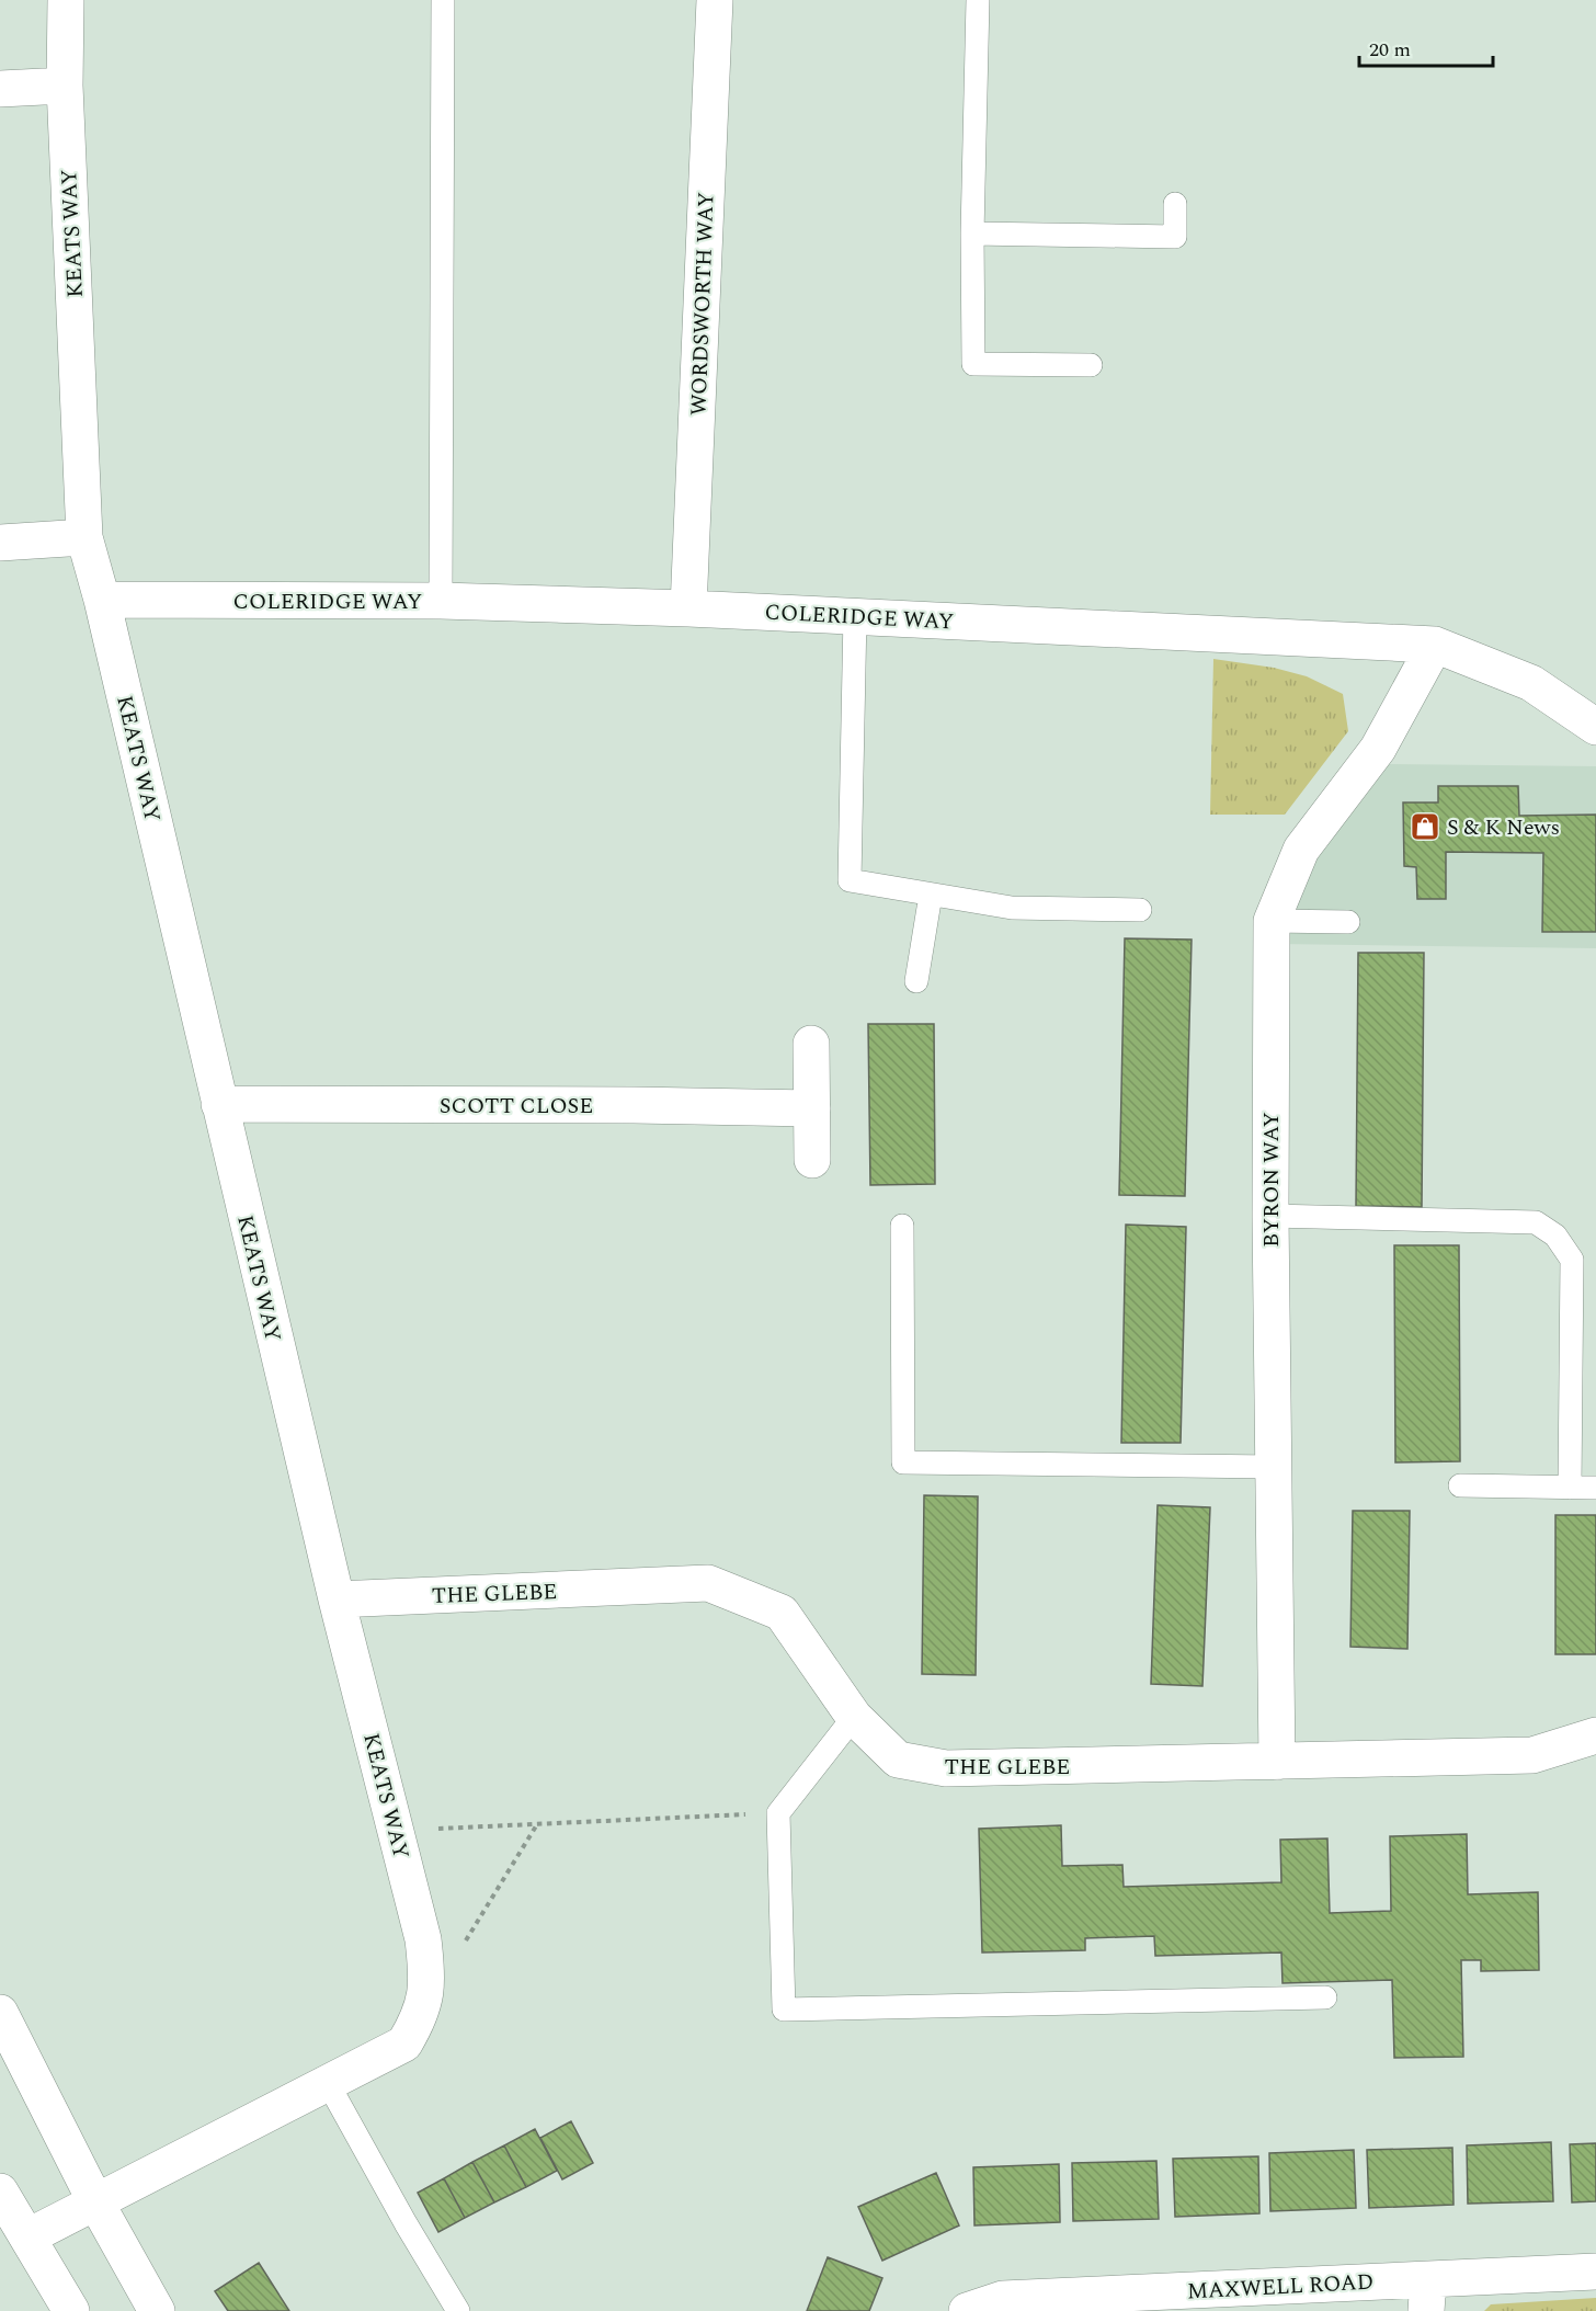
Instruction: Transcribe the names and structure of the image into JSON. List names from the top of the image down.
{
  "streets": {
    "street": [
      "KEATS WAY",
      "WORDSWORTH WAY",
      "COLERIDGE WAY",
      "SCOTT CLOSE",
      "BYRON WAY",
      "THE GLEBE",
      "MAXWELL ROAD"
    ]
  },
  "crossings": [
    ["KEATS WAY", "COLERIDGE WAY"],
    ["KEATS WAY", "SCOTT CLOSE"],
    ["KEATS WAY", "THE GLEBE"],
    ["WORDSWORTH WAY", "COLERIDGE WAY"],
    ["COLERIDGE WAY", "BYRON WAY"],
    ["BYRON WAY", "THE GLEBE"]
  ],
  "places": {
    "shop": ["S & K News"]
  },
  "scale_bar": "20 m"
}
